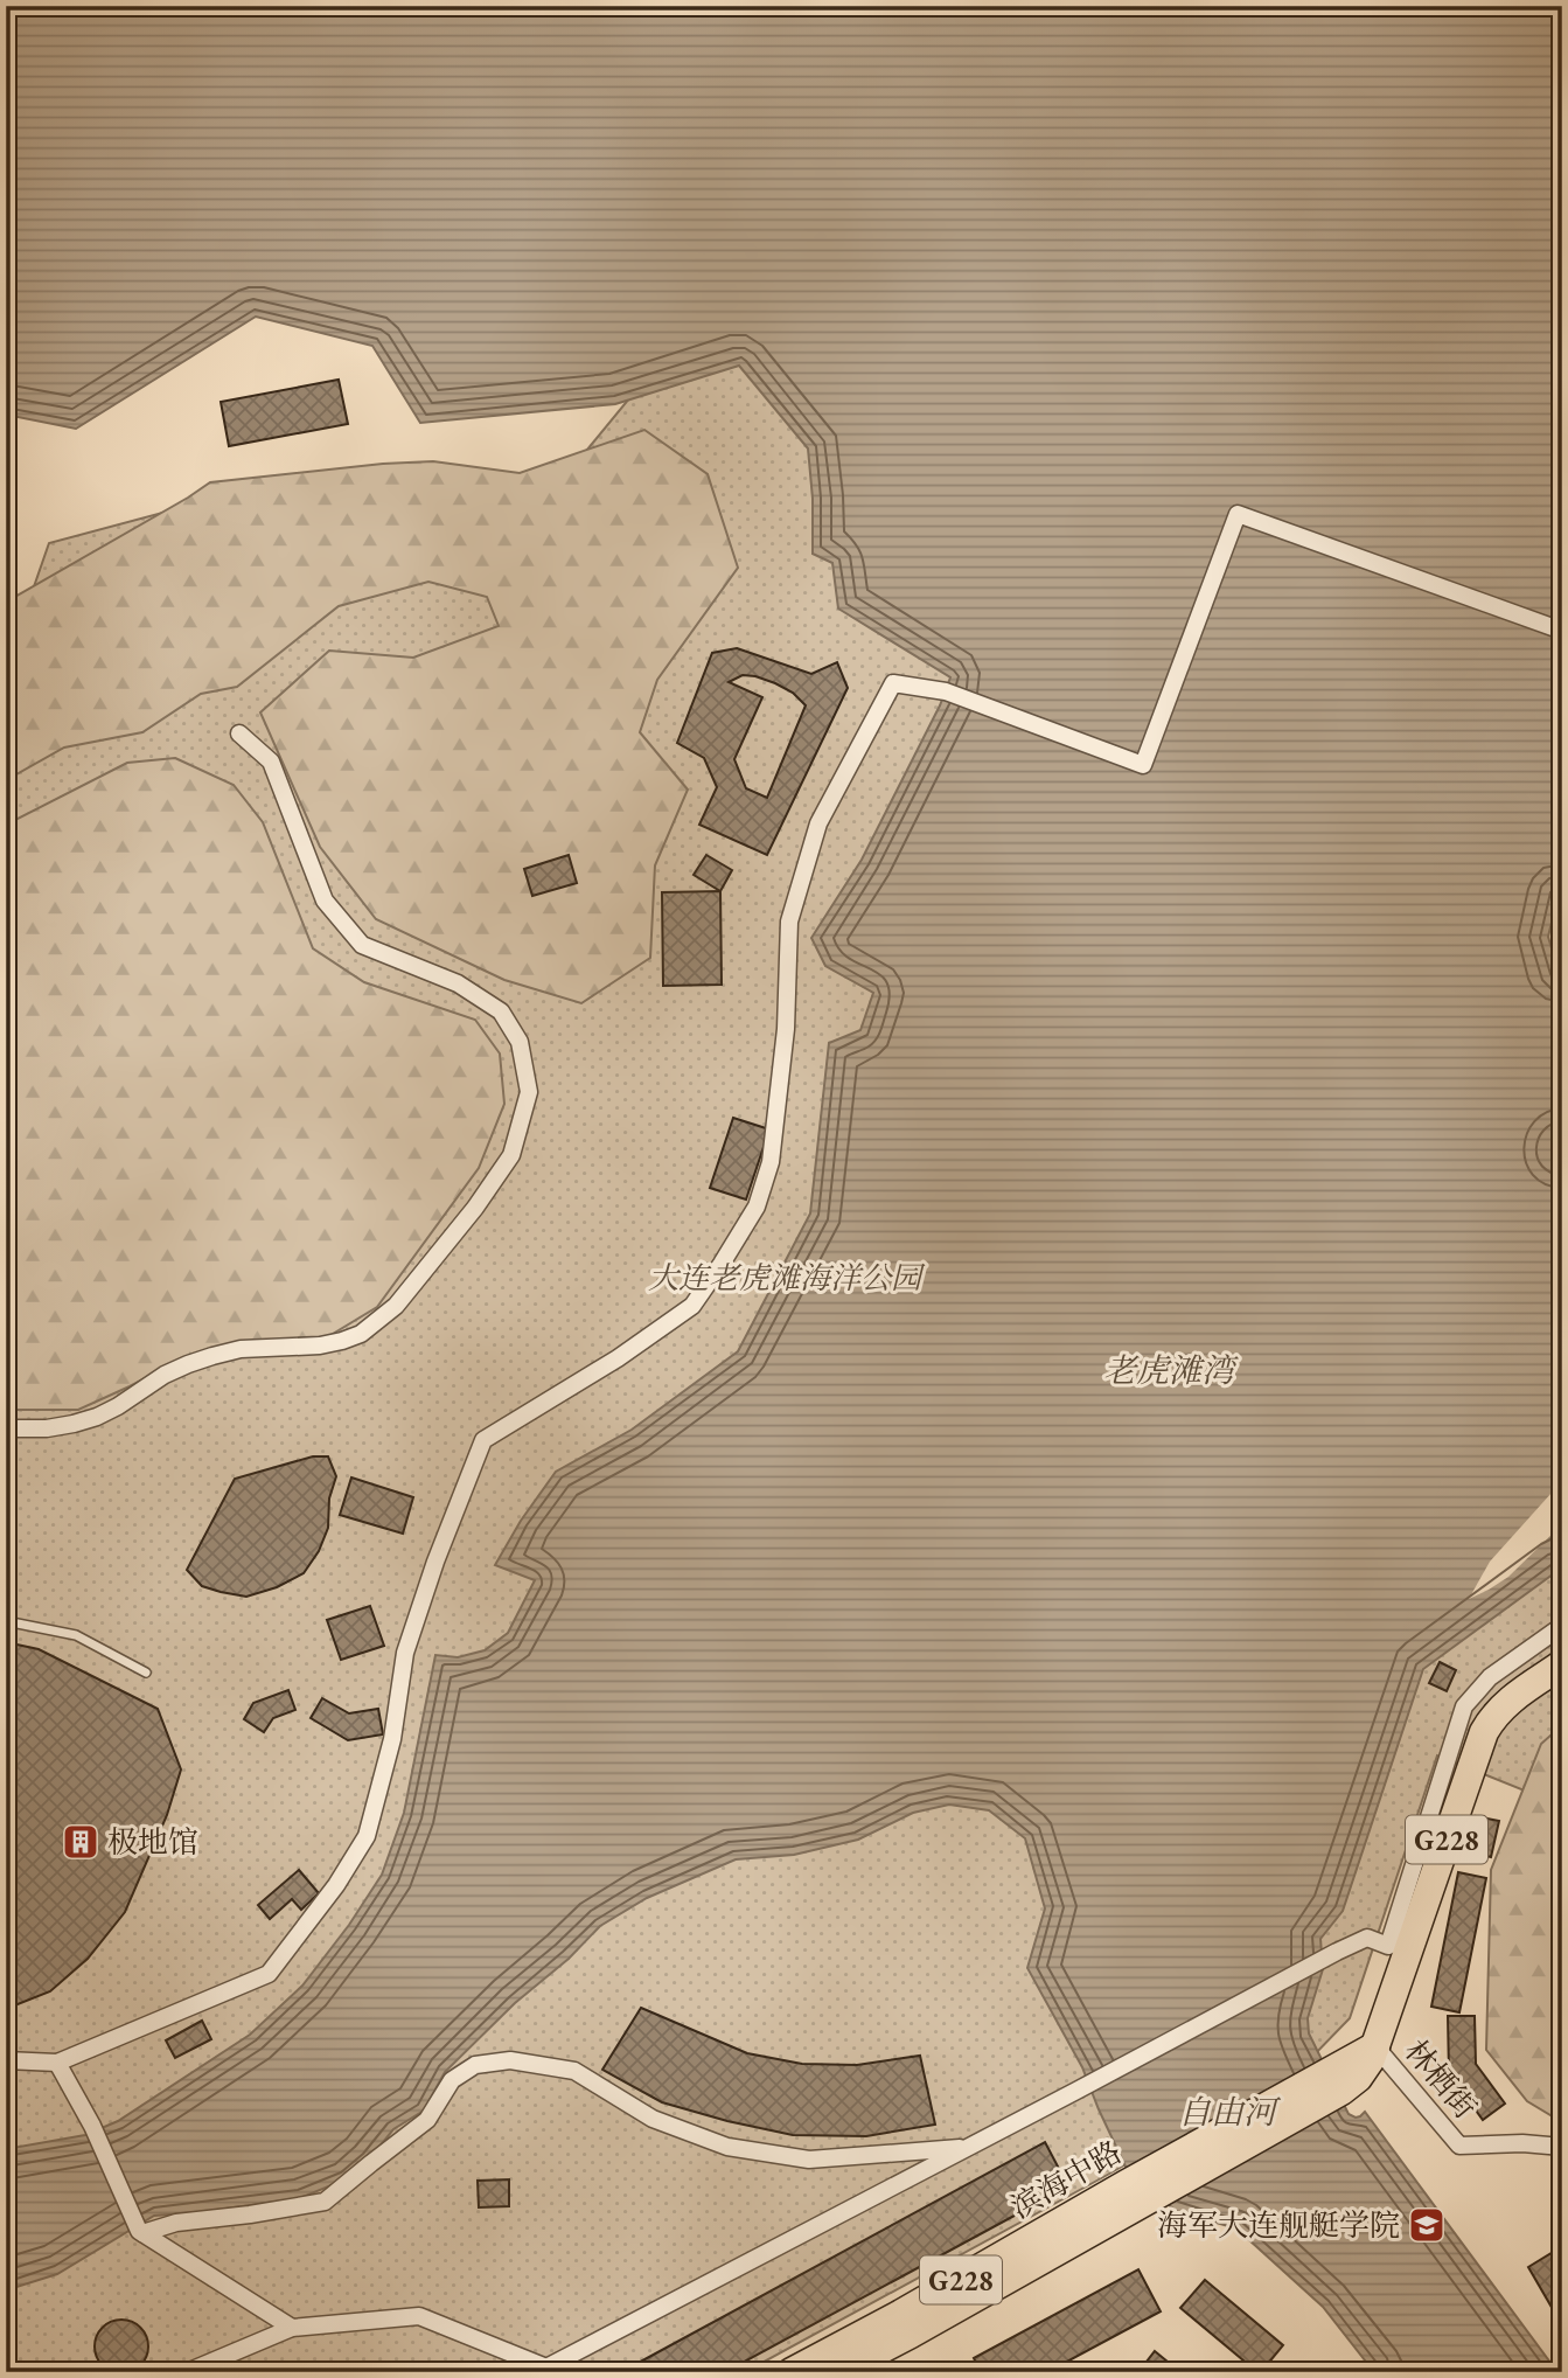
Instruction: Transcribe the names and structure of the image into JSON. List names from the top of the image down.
{
  "streets": {
    "highway": ["G228", "滨海中路"],
    "street": ["林栖街"]
  },
  "crossings": [
    ["林栖街", "滨海中路"]
  ],
  "water": ["老虎滩湾", "自由河"],
  "parks": ["大连老虎滩海洋公园"],
  "places": {
    "building": ["极地馆"],
    "school or university": ["海军大连舰艇学院"]
  }
}
